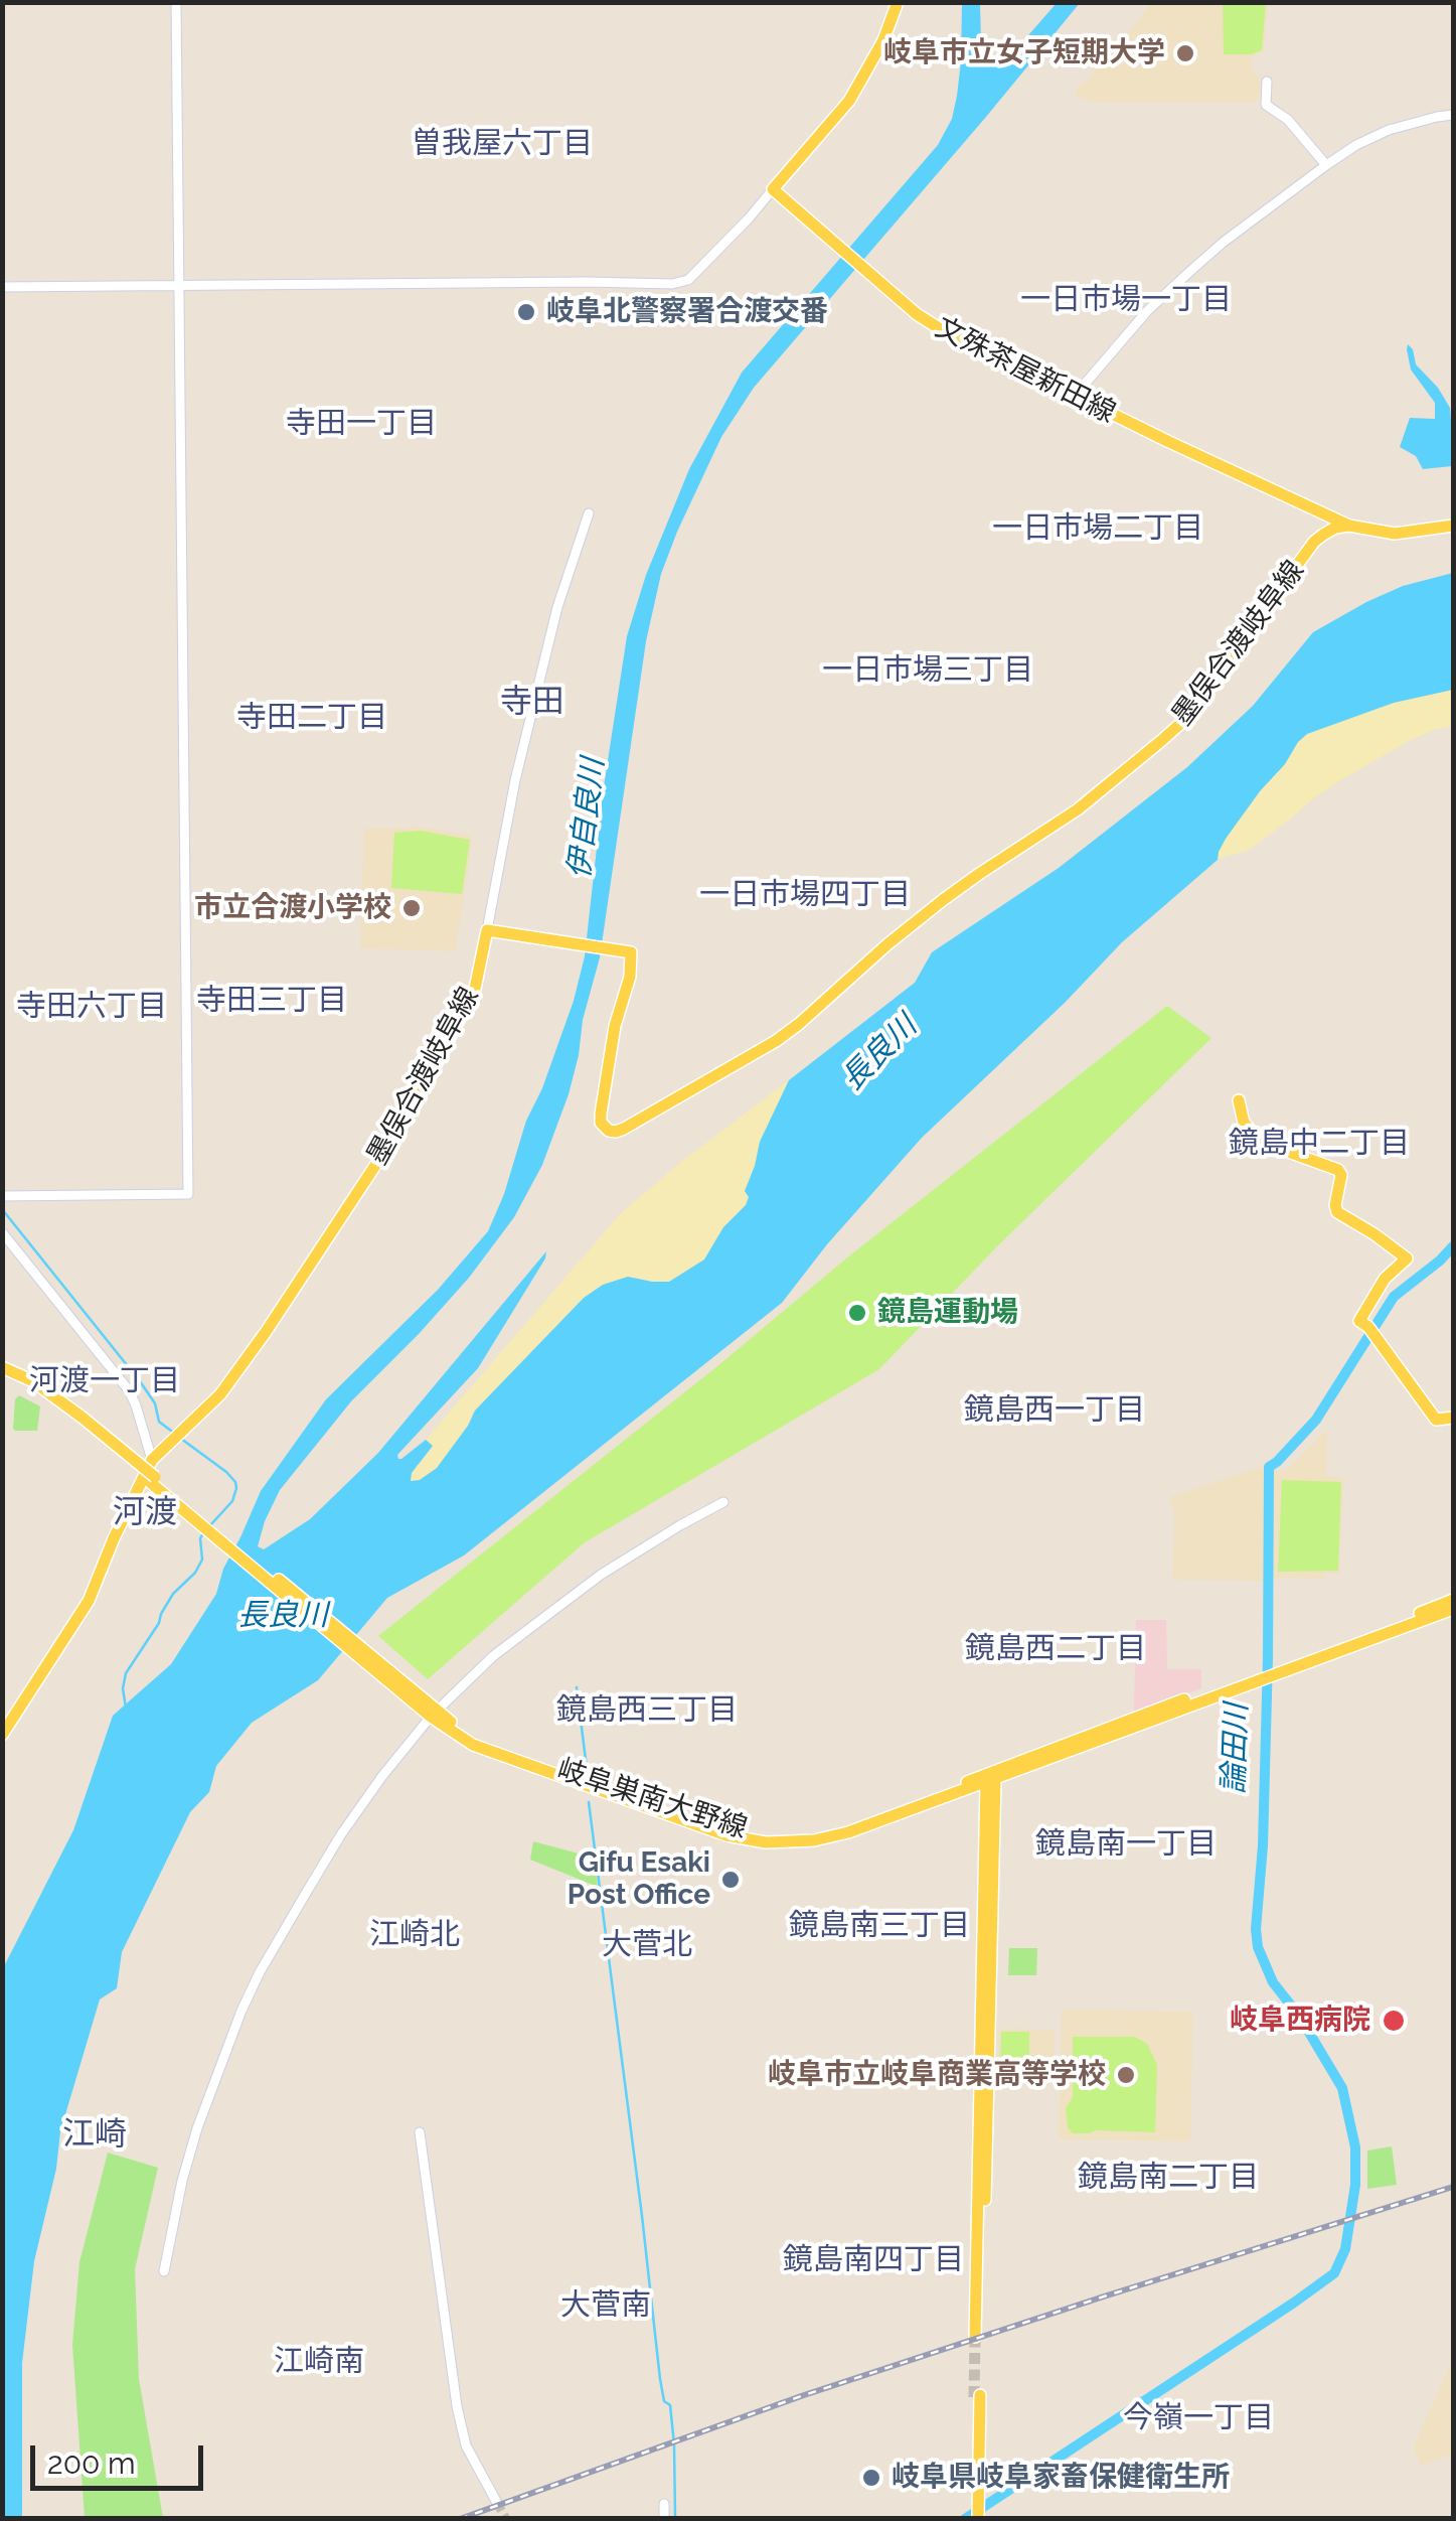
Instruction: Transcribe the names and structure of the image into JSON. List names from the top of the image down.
{
  "streets": {
    "main road": ["文殊茶屋新田線", "墨俣合渡岐阜線", "岐阜巣南大野線"]
  },
  "crossings": [
    ["文殊茶屋新田線", "墨俣合渡岐阜線"]
  ],
  "districts": [
    "曽我屋六丁目",
    "一日市場一丁目",
    "寺田一丁目",
    "一日市場二丁目",
    "一日市場三丁目",
    "寺田",
    "寺田二丁目",
    "一日市場四丁目",
    "寺田三丁目",
    "寺田六丁目",
    "鏡島中二丁目",
    "河渡一丁目",
    "鏡島西一丁目",
    "河渡",
    "鏡島西二丁目",
    "鏡島西三丁目",
    "鏡島南一丁目",
    "鏡島南三丁目",
    "江崎北",
    "大菅北",
    "江崎",
    "鏡島南二丁目",
    "鏡島南四丁目",
    "大菅南",
    "江崎南",
    "今嶺一丁目"
  ],
  "water": ["伊自良川", "長良川", "論田川"],
  "places": [
    "岐阜市立女子短期大学",
    "岐阜北警察署合渡交番",
    "市立合渡小学校",
    "鏡島運動場",
    "Gifu Esaki Post Office",
    "岐阜西病院",
    "岐阜市立岐阜商業高等学校",
    "岐阜県岐阜家畜保健衛生所"
  ],
  "scale_bar": "200 m"
}
